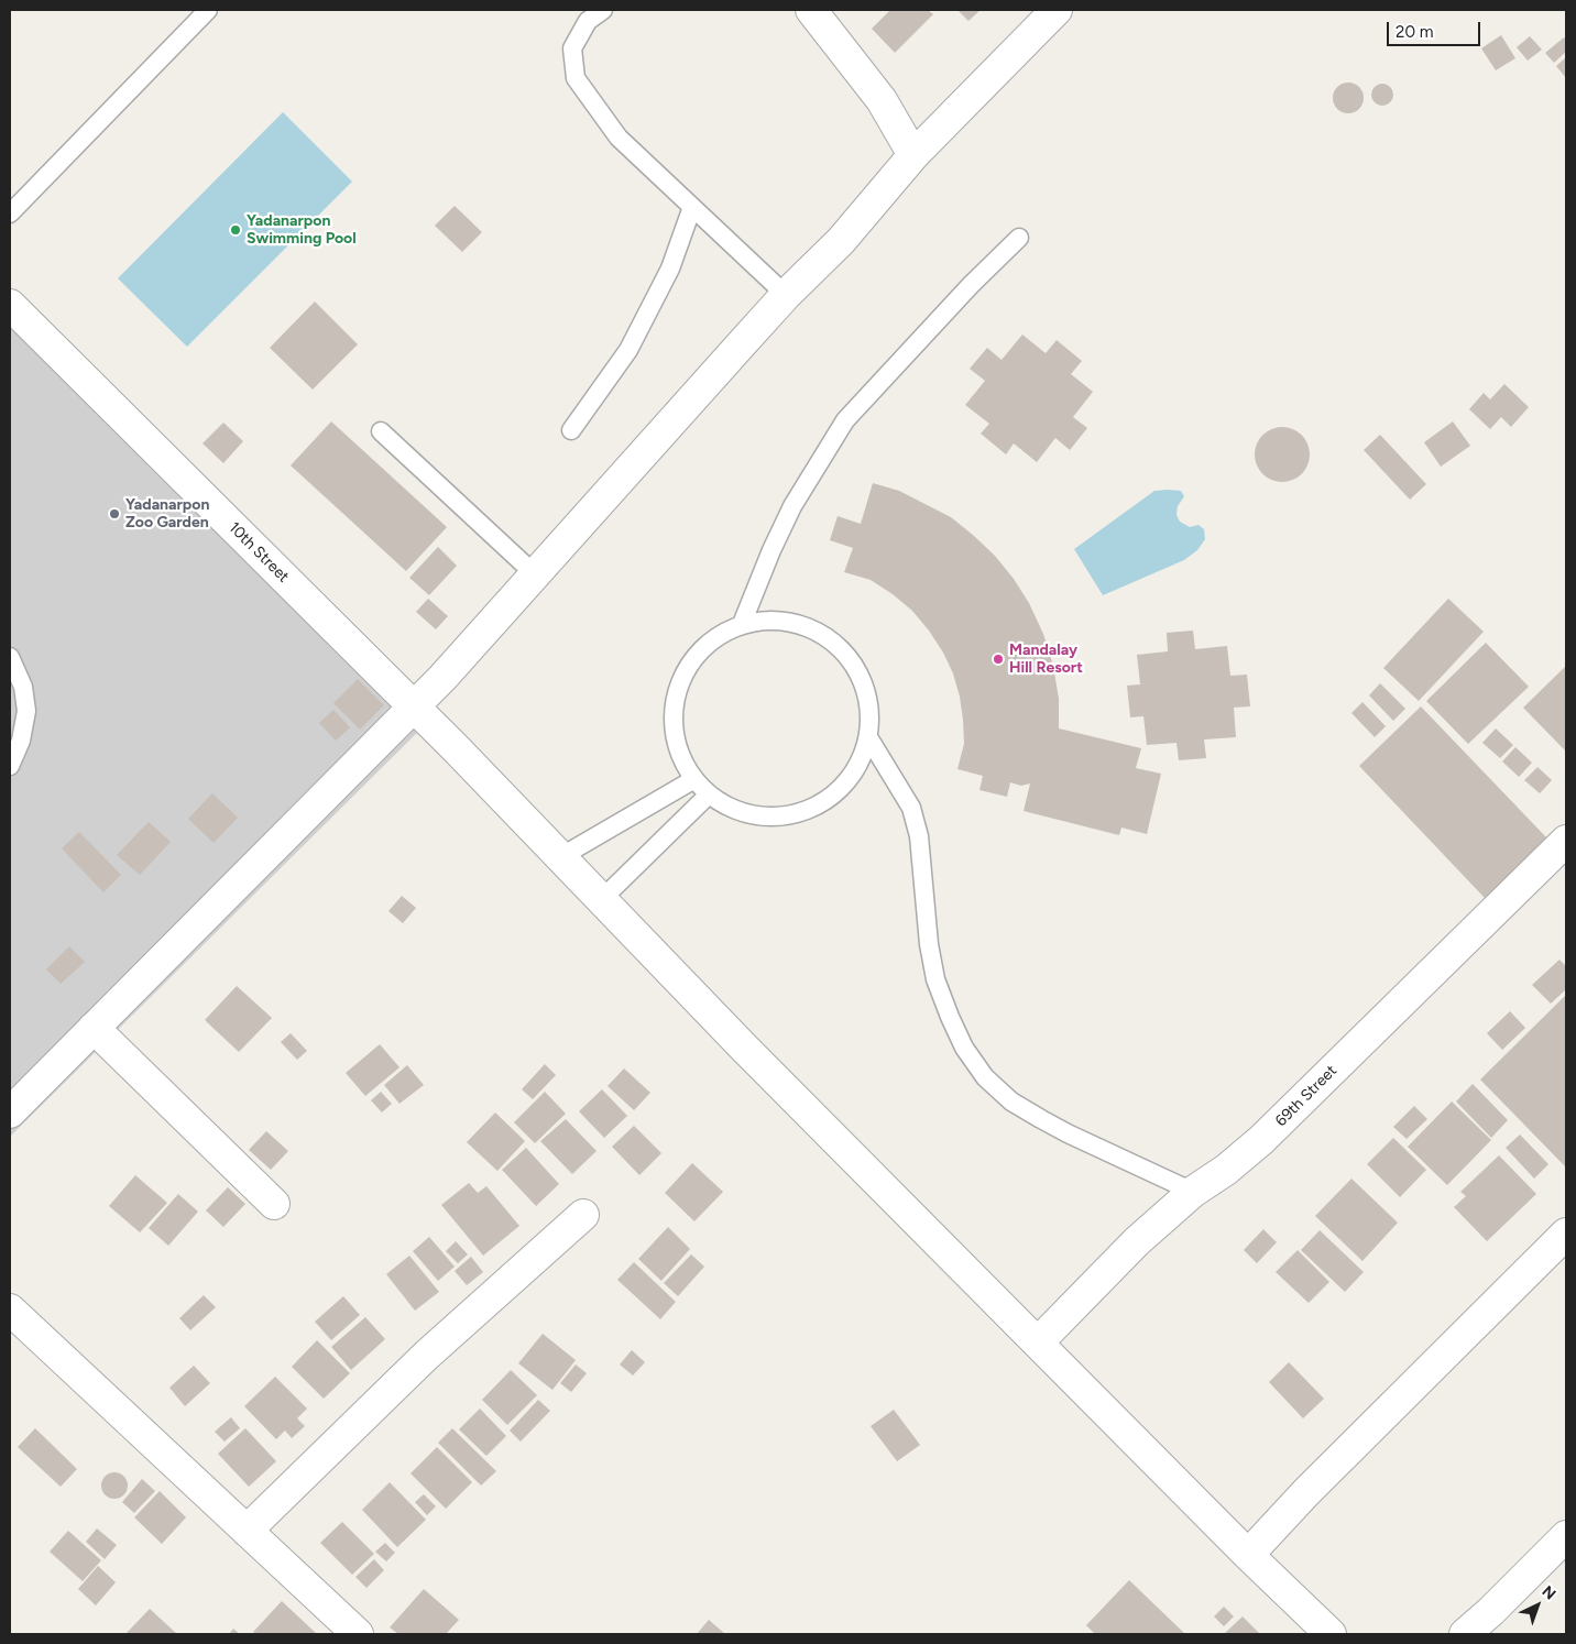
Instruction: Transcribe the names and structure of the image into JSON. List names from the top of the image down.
{
  "streets": {
    "street": ["10th Street", "69th Street"]
  },
  "crossings": [
    ["10th Street", "69th Street"]
  ],
  "places": ["Yadanarpon Swimming Pool", "Yadanarpon Zoo Garden", "Mandalay Hill Resort"],
  "scale_bar": "20 m",
  "north": "top right"
}
